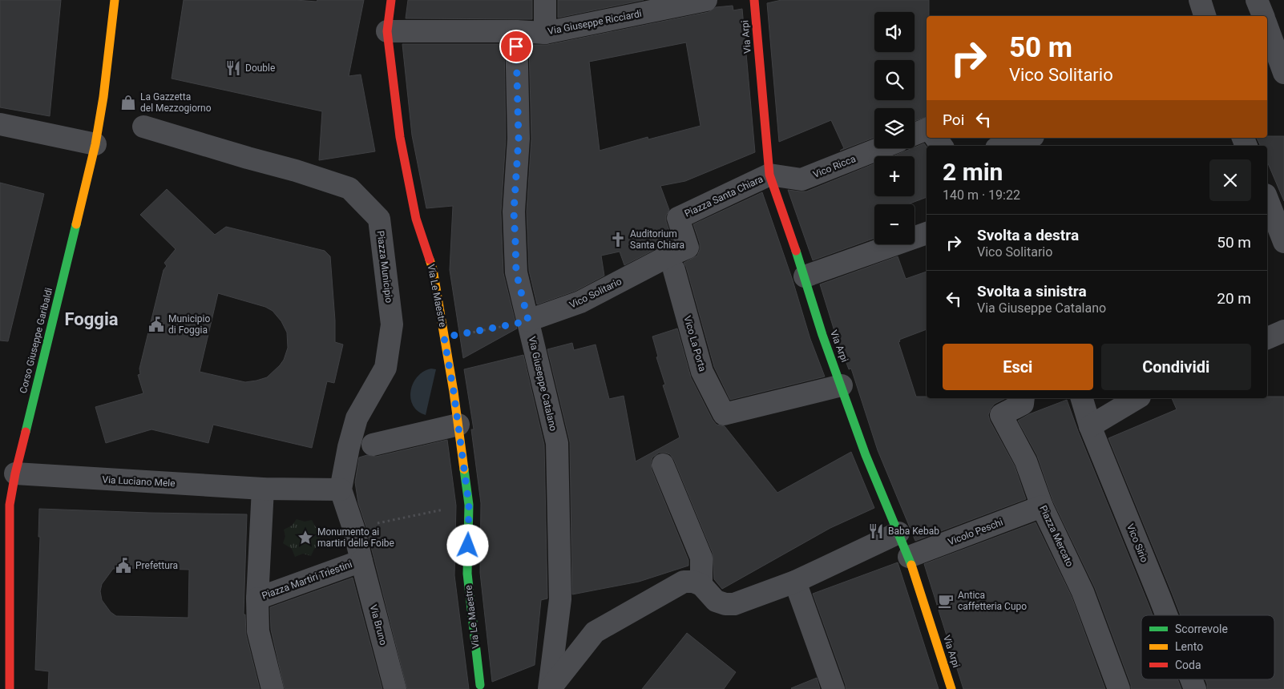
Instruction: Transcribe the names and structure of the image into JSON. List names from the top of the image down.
{
  "streets": {
    "street": [
      "Via Giuseppe Ricciardi",
      "Via Arpi",
      "Vico Ricca",
      "Piazza Santa Chiara",
      "Piazza Municipio",
      "Vico Solitario",
      "Via Le Maestre",
      "Corso Giuseppe Garibaldi",
      "Vico La Porta",
      "Via Giuseppe Catalano",
      "Via Luciano Mele",
      "Vicolo Peschi",
      "Piazza Mercato",
      "Vico Sirio",
      "Piazza Martiri Triestini",
      "Via Bruno"
    ]
  },
  "crossings": [
    ["Via Giuseppe Ricciardi", "Via Le Maestre"],
    ["Via Giuseppe Ricciardi", "Via Giuseppe Catalano"],
    ["Via Arpi", "Vico Ricca"],
    ["Via Arpi", "Piazza Santa Chiara"],
    ["Via Arpi", "Vico La Porta"],
    ["Via Arpi", "Vicolo Peschi"],
    ["Vico Ricca", "Piazza Santa Chiara"],
    ["Piazza Santa Chiara", "Vico Solitario"],
    ["Piazza Municipio", "Piazza Martiri Triestini"],
    ["Vico Solitario", "Via Giuseppe Catalano"],
    ["Corso Giuseppe Garibaldi", "Via Luciano Mele"],
    ["Via Luciano Mele", "Piazza Martiri Triestini"],
    ["Vicolo Peschi", "Piazza Mercato"],
    ["Piazza Martiri Triestini", "Via Bruno"]
  ],
  "districts": ["Foggia"],
  "places": {
    "restaurant": ["Double", "Baba Kebab"],
    "shop": ["La Gazzetta del Mezzogiorno"],
    "church": ["Auditorium Santa Chiara"],
    "public building": ["Municipio di Foggia", "Prefettura"],
    "place": ["Monumento ai martiri delle Foibe"],
    "cafe": ["Antica caffetteria Cupo"]
  },
  "legend": ["Scorrevole", "Lento", "Coda"],
  "page": {
    "map_buttons": ["+", "−"],
    "turn": ["50 m", "Vico Solitario"],
    "then": "Poi",
    "heading": ["2 min", "140 m · 19:22"],
    "list": [
      {
        "name": "Svolta a destra",
        "note": "Vico Solitario",
        "value": "50 m"
      },
      {
        "name": "Svolta a sinistra",
        "note": "Via Giuseppe Catalano",
        "value": "20 m"
      }
    ],
    "buttons": ["Esci", "Condividi"]
  }
}
